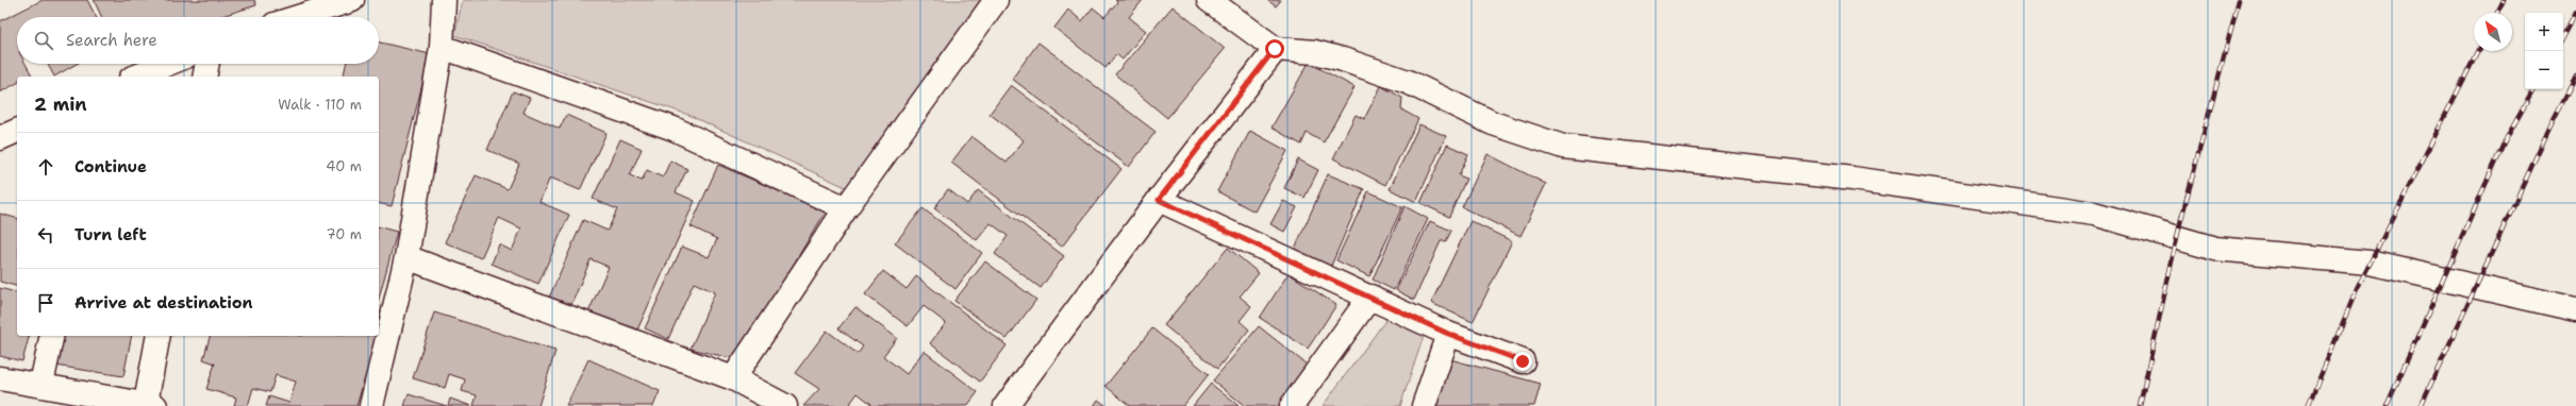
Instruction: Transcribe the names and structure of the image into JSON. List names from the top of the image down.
{
  "north": "top left",
  "page": {
    "map_buttons": ["+", "−"],
    "search": "Search here",
    "heading": ["2 min", "Walk · 110 m"],
    "list": [
      ["Continue", "40 m"],
      ["Turn left", "70 m"],
      "Arrive at destination"
    ]
  }
}
